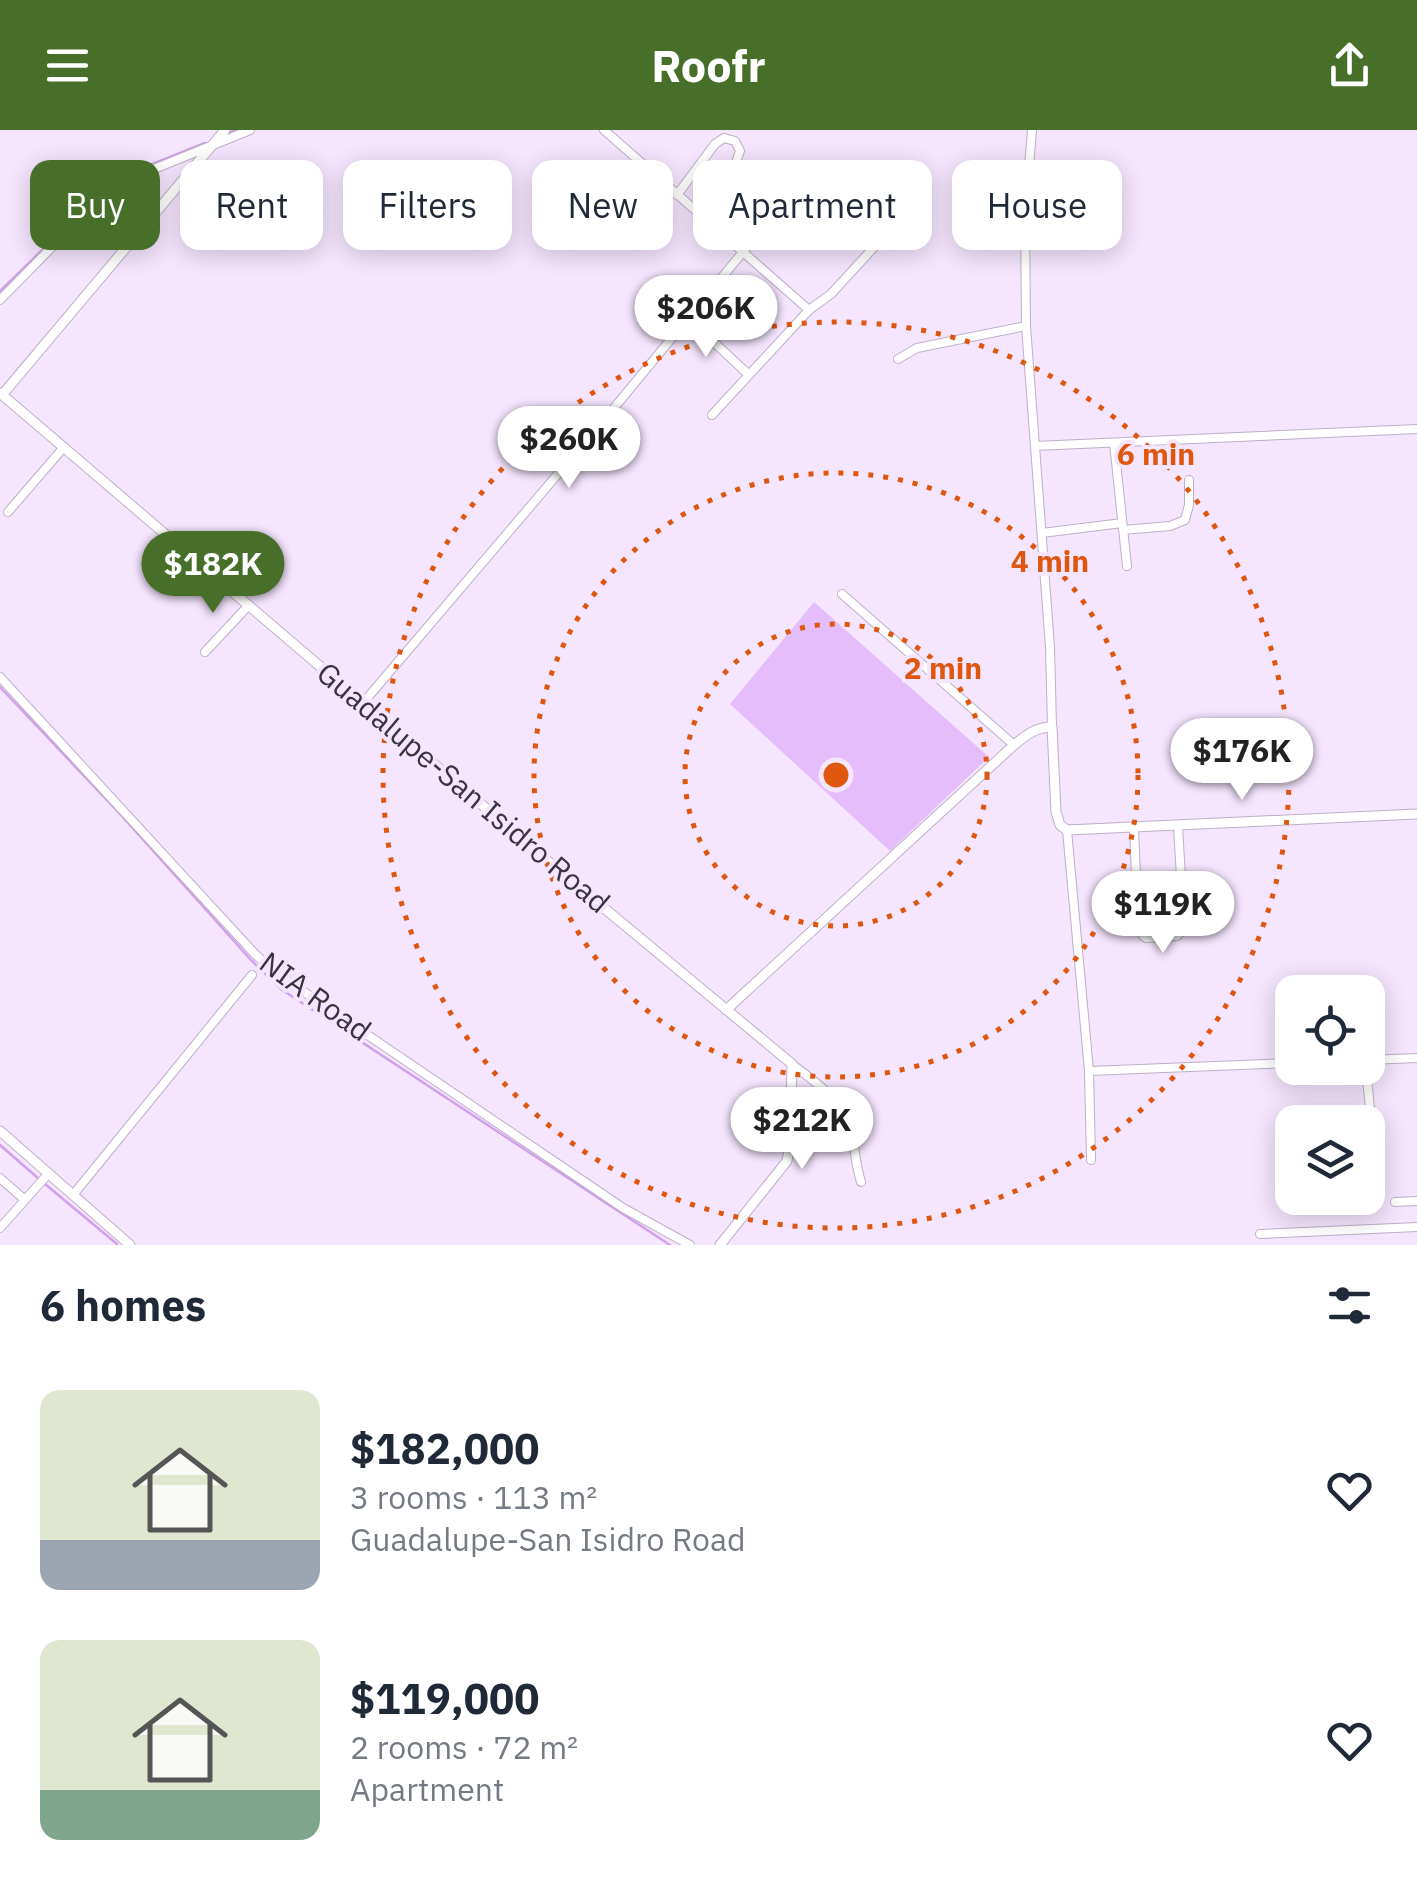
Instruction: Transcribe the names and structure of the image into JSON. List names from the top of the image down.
{
  "streets": {
    "street": ["Guadalupe-San Isidro Road", "NIA Road"]
  },
  "page": {
    "header": "Roofr",
    "chip": [
      "Buy",
      "Rent",
      "Filters",
      "New",
      "Apartment",
      "House"
    ],
    "price": [
      "$206K",
      "$260K",
      "$182K",
      "$176K",
      "$119K",
      "$212K"
    ],
    "heading": "6 homes",
    "list": [
      {
        "name": "$182,000",
        "note": "3 rooms · 113 m² · Guadalupe-San Isidro Road"
      },
      {
        "name": "$119,000",
        "note": "2 rooms · 72 m² · Apartment"
      }
    ]
  },
  "rings": ["6 min", "4 min", "2 min"]
}
